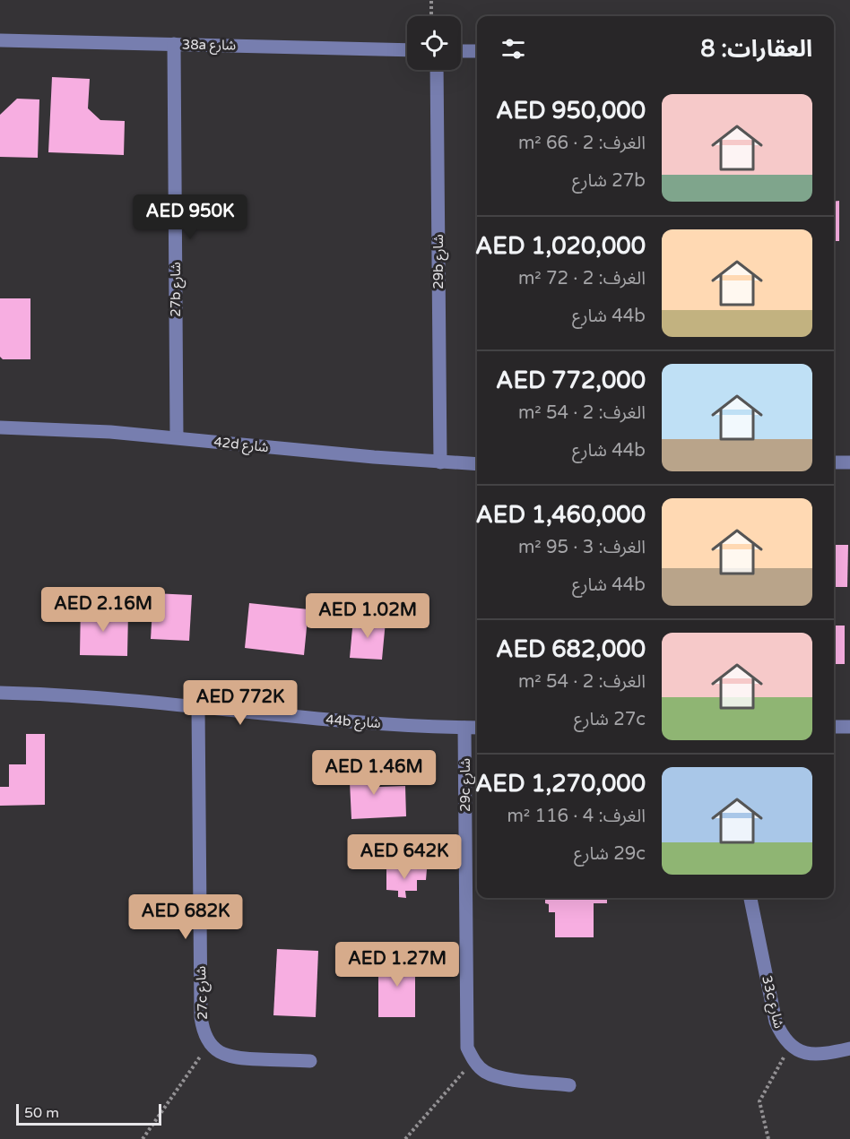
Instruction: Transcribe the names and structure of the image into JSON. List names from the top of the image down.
{
  "streets": {
    "street": [
      "38a شارع",
      "29b شارع",
      "27b شارع",
      "42d شارع",
      "44b شارع",
      "29c شارع",
      "27c شارع",
      "33c شارع"
    ]
  },
  "crossings": [
    ["38a شارع", "27b شارع"],
    ["29b شارع", "42d شارع"],
    ["27b شارع", "42d شارع"],
    ["44b شارع", "29c شارع"],
    ["44b شارع", "27c شارع"]
  ],
  "scale_bar": "50 m",
  "page": {
    "heading": "العقارات: 8",
    "list": [
      {
        "name": "AED 950,000",
        "note": "الغرف: 2 · 66 m² · 27b شارع"
      },
      {
        "name": "AED 1,020,000",
        "note": "الغرف: 2 · 72 m² · 44b شارع"
      },
      {
        "name": "AED 772,000",
        "note": "الغرف: 2 · 54 m² · 44b شارع"
      },
      {
        "name": "AED 1,460,000",
        "note": "الغرف: 3 · 95 m² · 44b شارع"
      },
      {
        "name": "AED 682,000",
        "note": "الغرف: 2 · 54 m² · 27c شارع"
      },
      {
        "name": "AED 1,270,000",
        "note": "الغرف: 4 · 116 m² · 29c شارع"
      }
    ],
    "price": [
      "AED 950K",
      "AED 2.16M",
      "AED 1.02M",
      "AED 772K",
      "AED 1.46M",
      "AED 642K",
      "AED 682K",
      "AED 1.27M"
    ],
    "scale": "50 m"
  }
}
